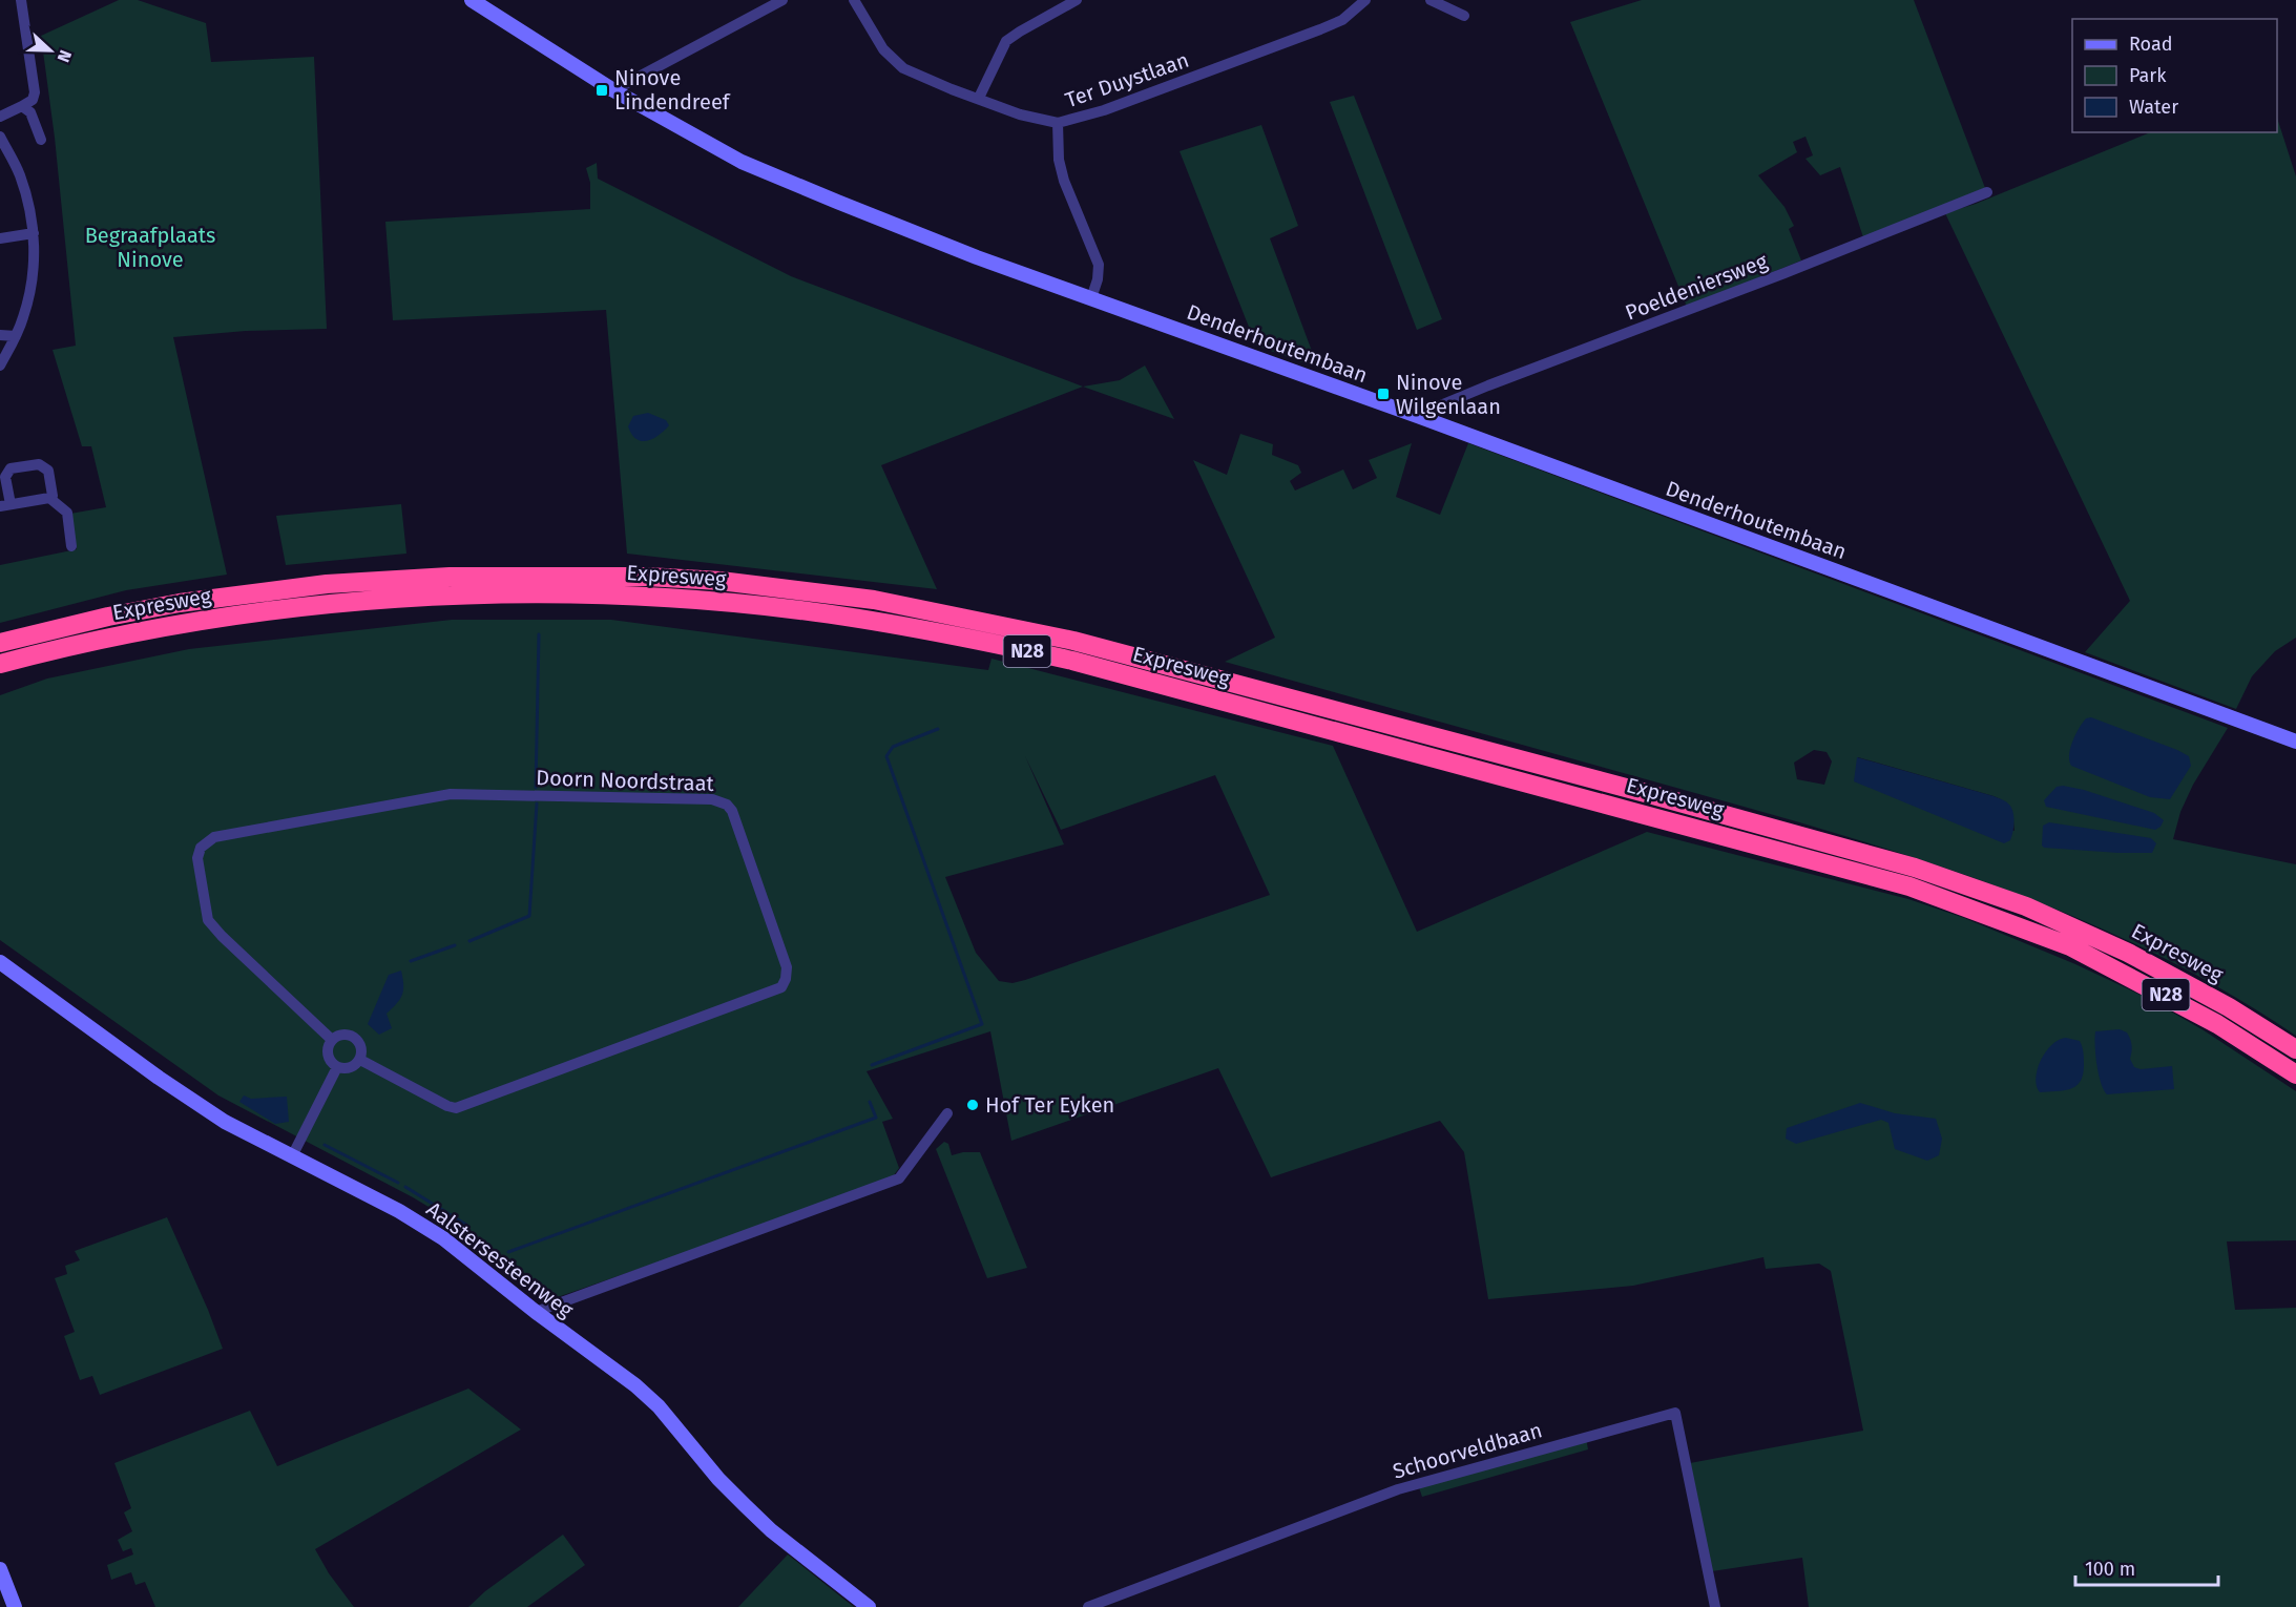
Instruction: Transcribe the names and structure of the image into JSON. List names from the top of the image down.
{
  "streets": {
    "highway": ["Expresweg", "N28"],
    "street": [
      "Ter Duystlaan",
      "Poeldeniersweg",
      "Denderhoutembaan",
      "Doorn Noordstraat",
      "Aalstersesteenweg",
      "Schoorveldbaan"
    ]
  },
  "crossings": [
    ["Poeldeniersweg", "Denderhoutembaan"]
  ],
  "parks": ["Begraafplaats Ninove"],
  "places": {
    "transit": ["Ninove Lindendreef", "Ninove Wilgenlaan"],
    "other": ["Hof Ter Eyken"]
  },
  "legend": ["Road", "Park", "Water"],
  "scale_bar": "100 m",
  "north": "right"
}
